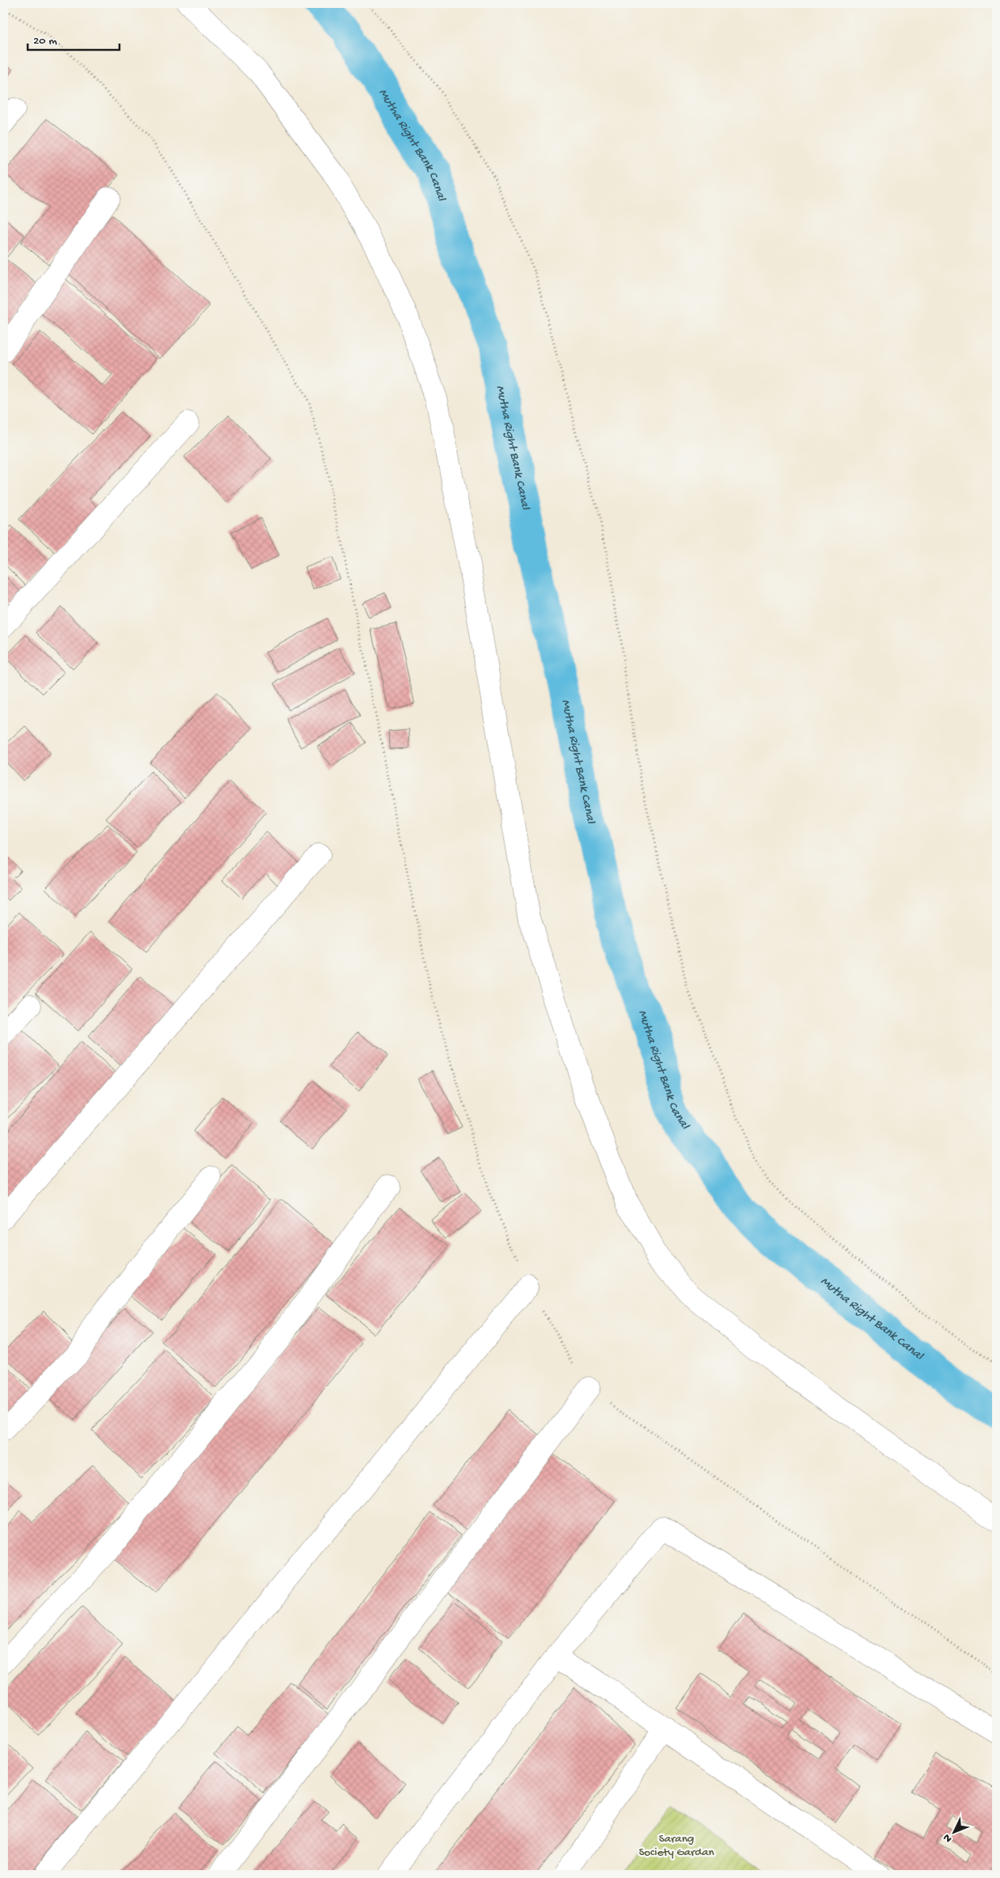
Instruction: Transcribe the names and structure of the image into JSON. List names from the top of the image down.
{
  "water": ["Mutha Right Bank Canal"],
  "parks": ["Sarang Society Gardan"],
  "scale_bar": "20 m",
  "north": "bottom left"
}
